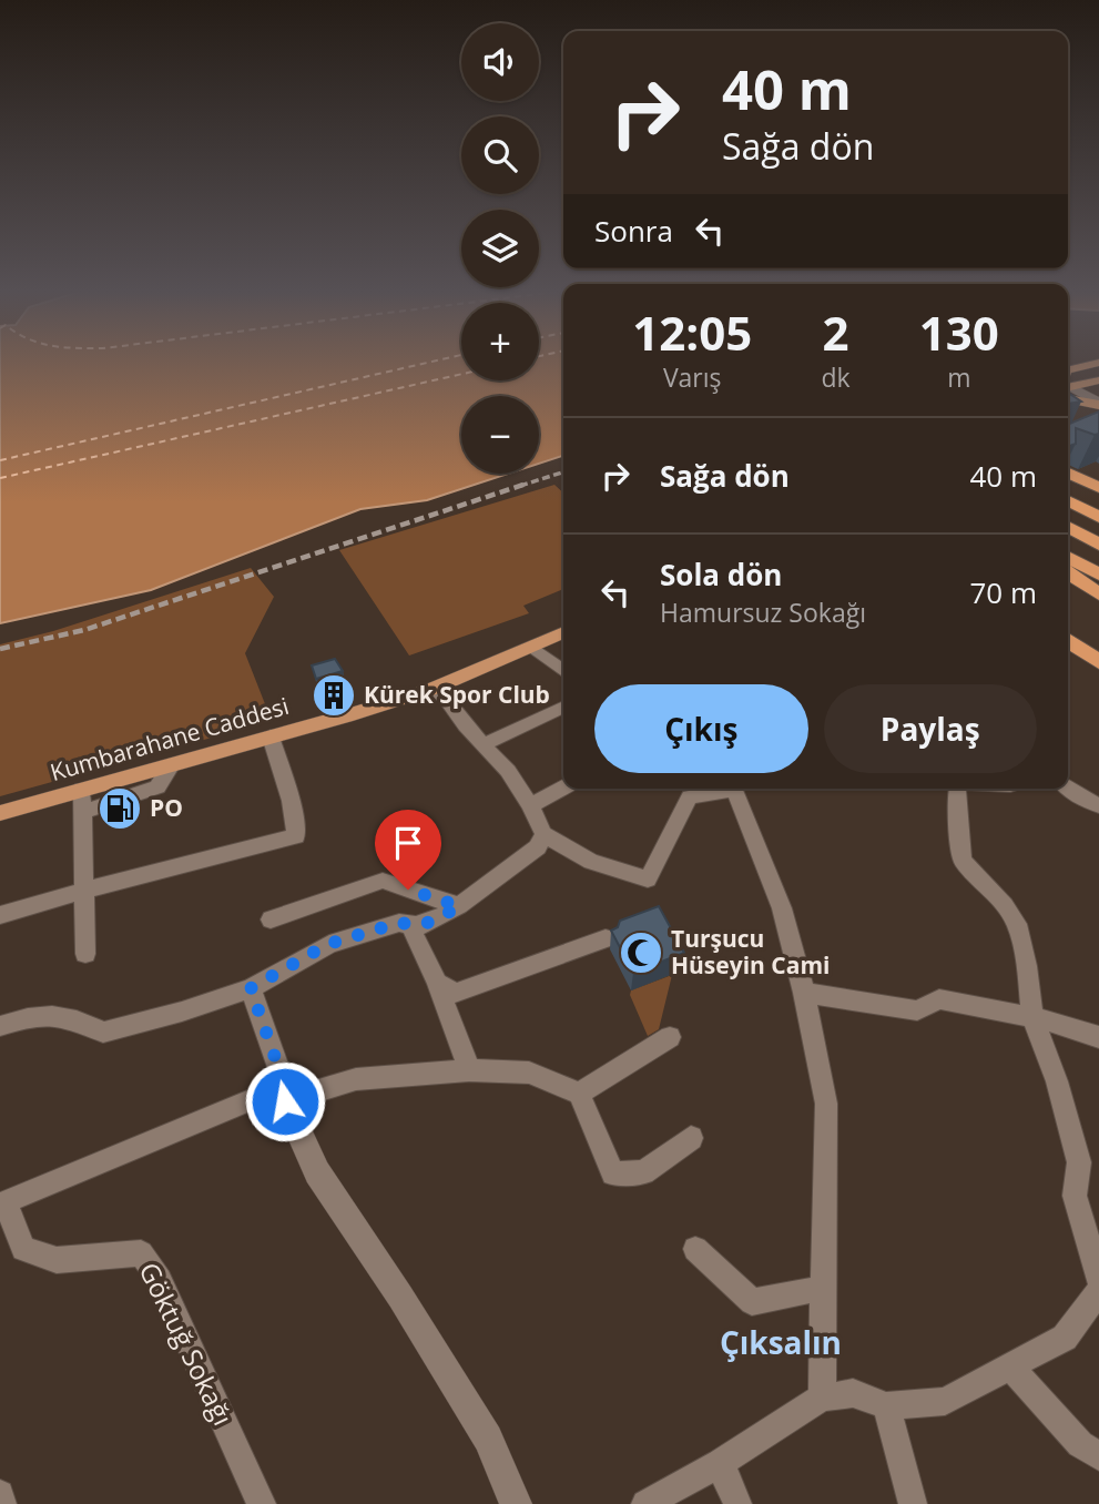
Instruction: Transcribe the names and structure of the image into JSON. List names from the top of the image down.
{
  "streets": {
    "main road": ["Kumbarahane Caddesi"],
    "street": ["Göktuğ Sokağı"]
  },
  "districts": ["Çıksalın"],
  "places": {
    "building": ["Kürek Spor Club"],
    "fuel station": ["PO"],
    "mosque": ["Turşucu Hüseyin Cami"]
  },
  "page": {
    "map_buttons": ["+", "−"],
    "turn": ["40 m", "Sağa dön"],
    "then": "Sonra",
    "eta": [
      "12:05",
      "Varış",
      "2",
      "dk",
      "130",
      "m"
    ],
    "list": [
      {
        "name": "Sağa dön",
        "value": "40 m"
      },
      {
        "name": "Sola dön",
        "note": "Hamursuz Sokağı",
        "value": "70 m"
      }
    ],
    "buttons": ["Çıkış", "Paylaş"]
  }
}
